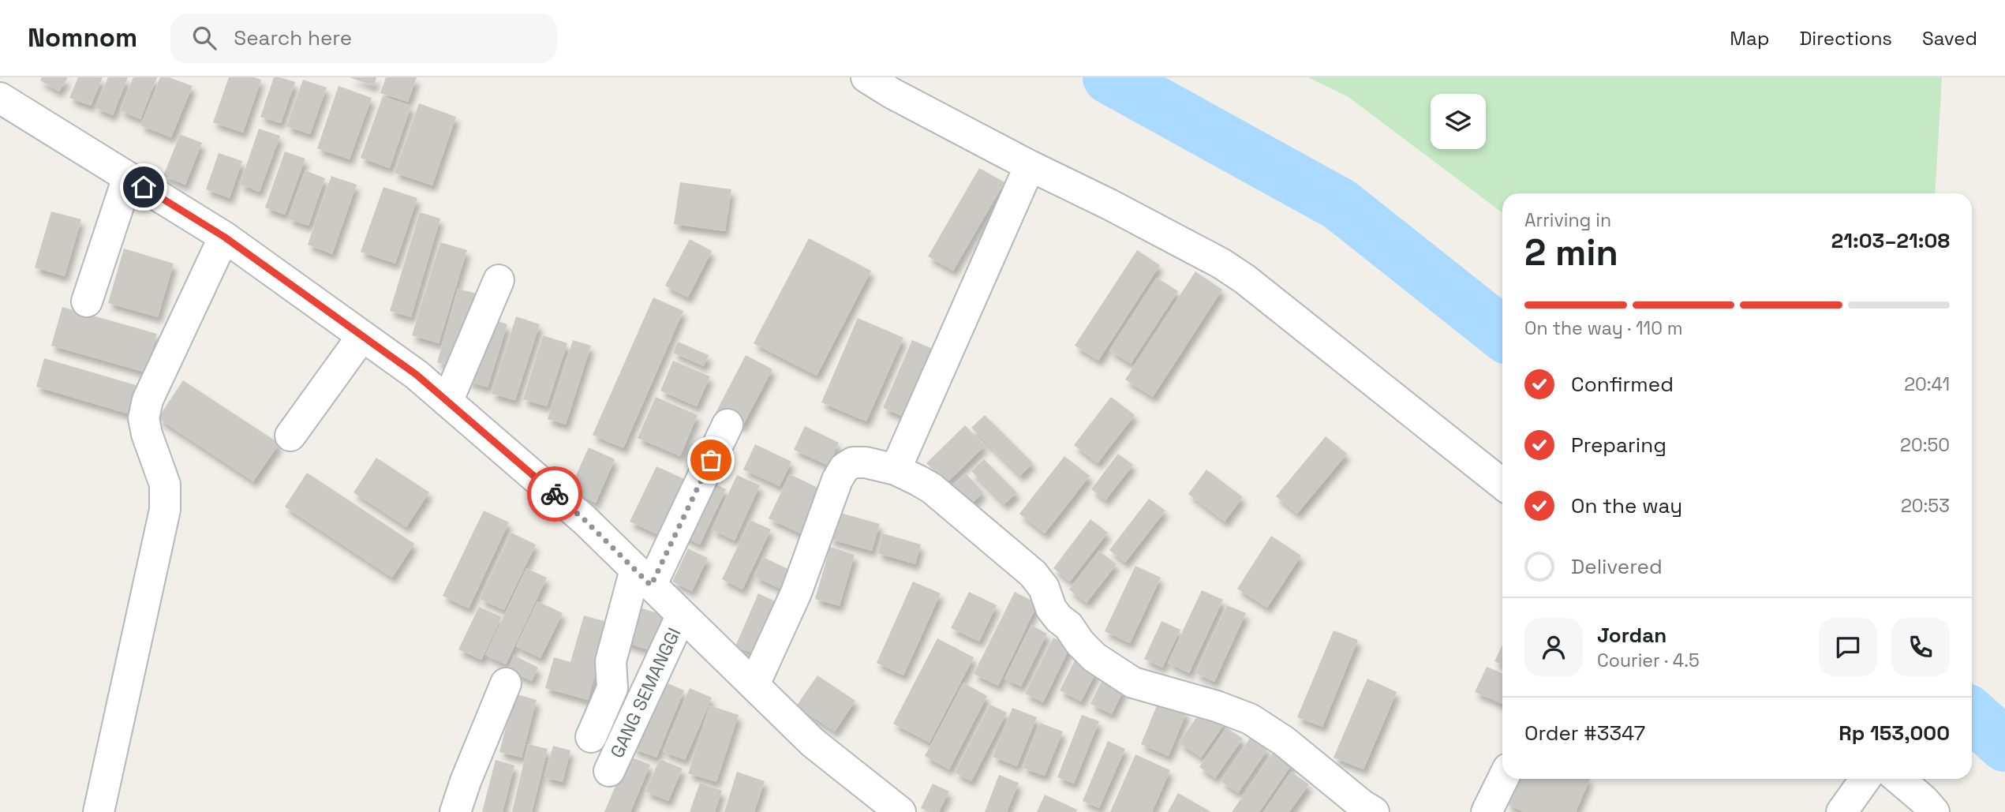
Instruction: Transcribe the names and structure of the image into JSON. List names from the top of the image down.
{
  "streets": {
    "street": ["GANG SEMANGGI"]
  },
  "page": {
    "header": "Nomnom",
    "search": "Search here",
    "nav": ["Map", "Directions", "Saved"],
    "heading": ["2 min", "Arriving in", "21:03–21:08"],
    "panel": [
      "Jordan",
      "Courier · 4.5",
      "Order #3347",
      "Rp 153,000"
    ],
    "bar": "On the way · 110 m",
    "list": [
      ["Confirmed", "20:41"],
      ["Preparing", "20:50"],
      ["On the way", "20:53"],
      "Delivered"
    ]
  }
}
